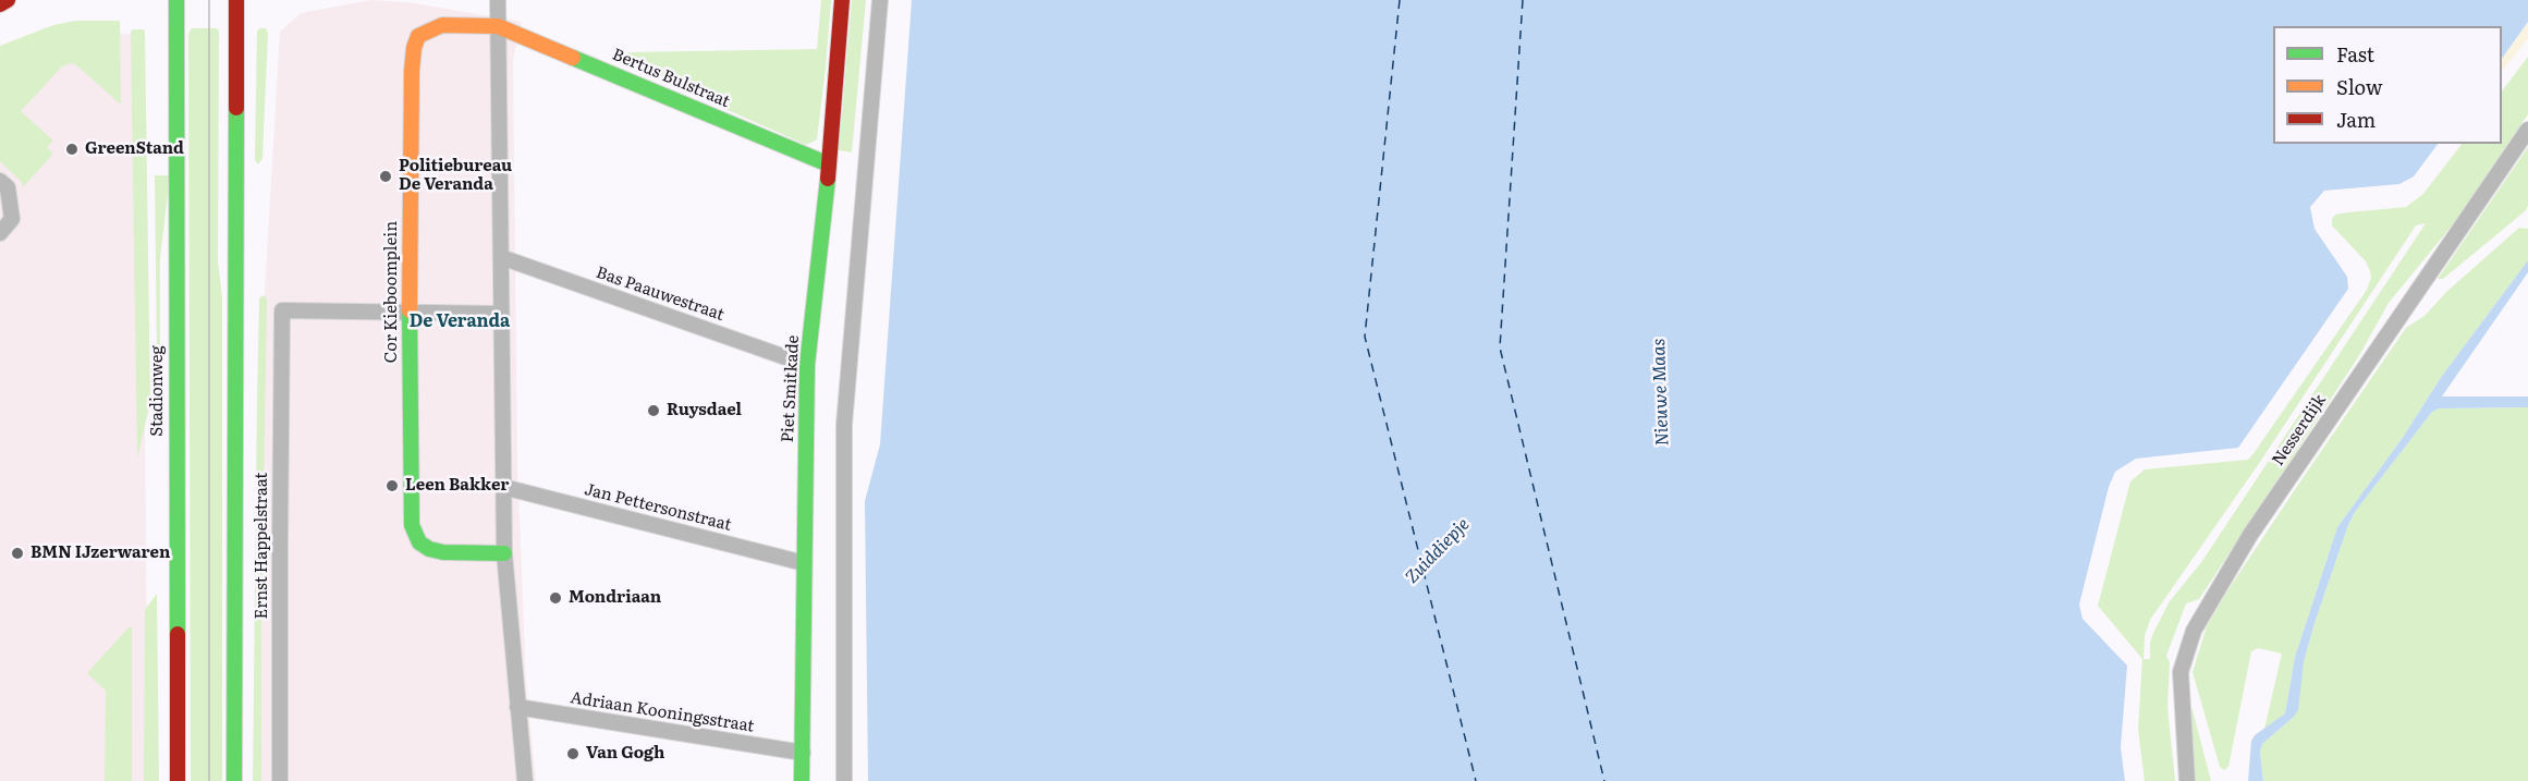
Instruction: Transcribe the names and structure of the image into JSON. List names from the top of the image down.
{
  "streets": {
    "street": [
      "Bertus Bulstraat",
      "Cor Kieboomplein",
      "Bas Paauwestraat",
      "Piet Smitkade",
      "Stadionweg",
      "Nesserdijk",
      "Jan Pettersonstraat",
      "Ernst Happelstraat",
      "Adriaan Kooningsstraat"
    ]
  },
  "crossings": [
    ["Bertus Bulstraat", "Cor Kieboomplein"],
    ["Bertus Bulstraat", "Piet Smitkade"],
    ["Cor Kieboomplein", "Ernst Happelstraat"],
    ["Bas Paauwestraat", "Piet Smitkade"],
    ["Piet Smitkade", "Jan Pettersonstraat"],
    ["Piet Smitkade", "Adriaan Kooningsstraat"]
  ],
  "districts": ["De Veranda"],
  "water": ["Nieuwe Maas", "Zuiddiepje"],
  "places": [
    "GreenStand",
    "Politiebureau De Veranda",
    "Ruysdael",
    "Leen Bakker",
    "BMN IJzerwaren",
    "Mondriaan",
    "Van Gogh"
  ],
  "legend": ["Fast", "Slow", "Jam"]
}
